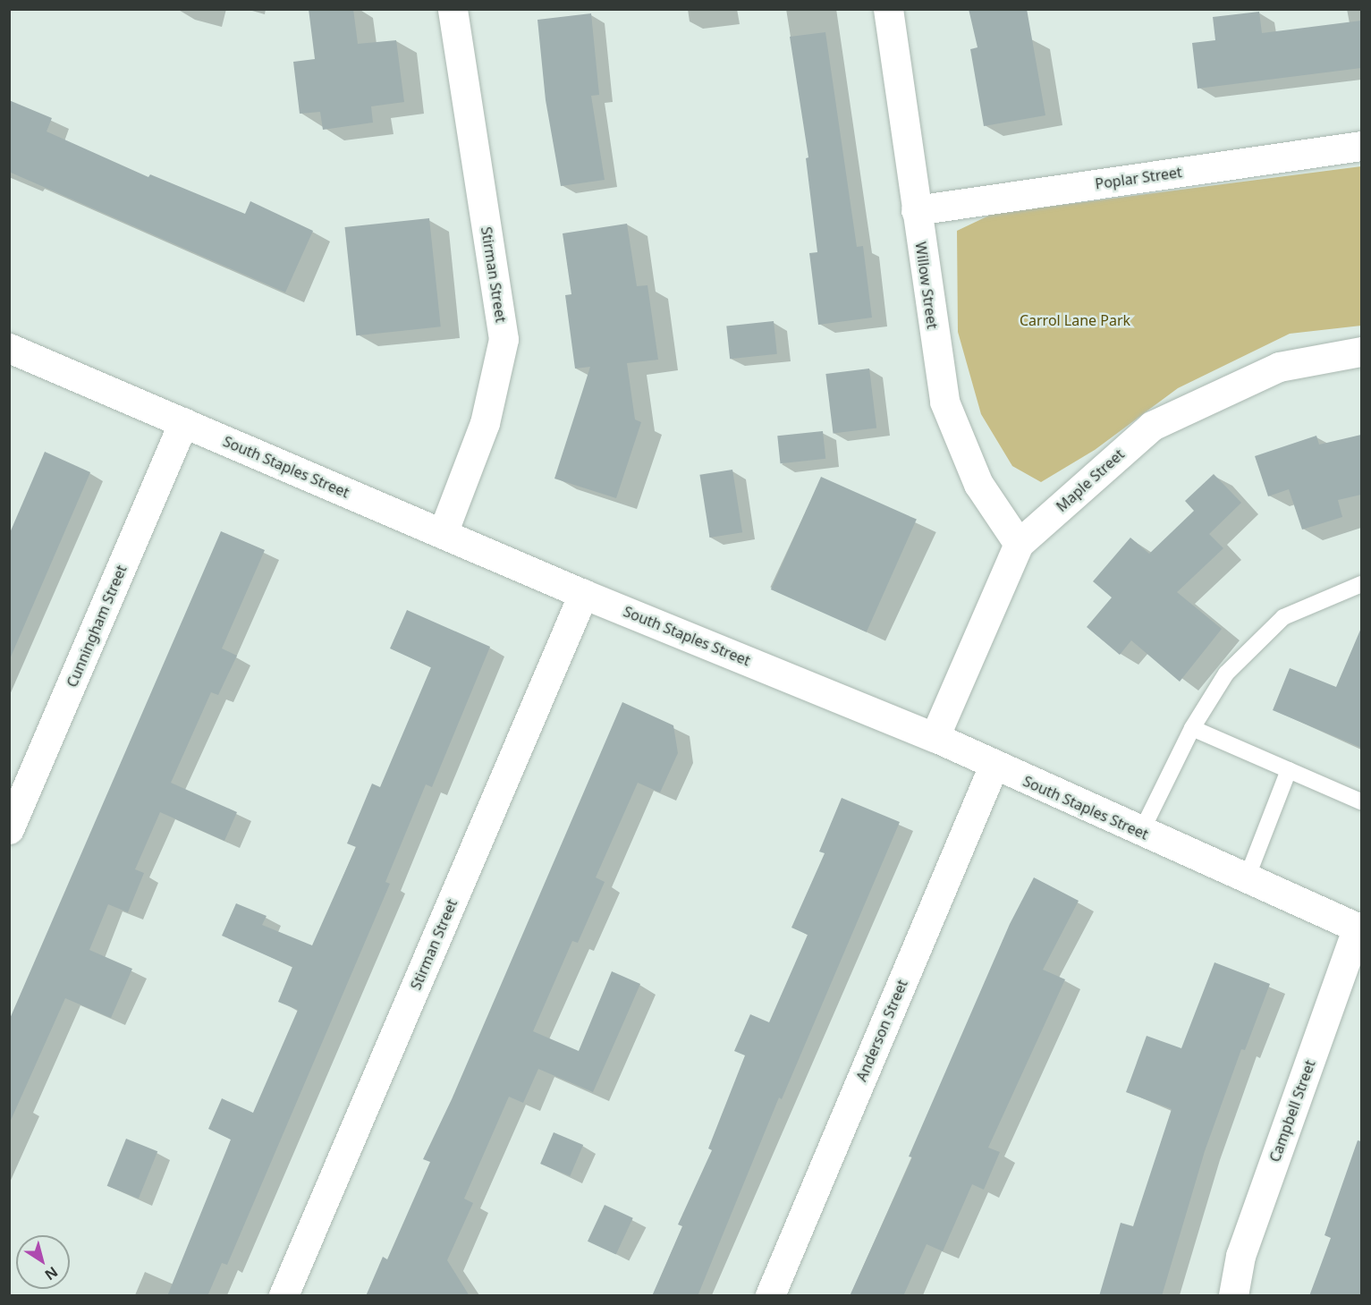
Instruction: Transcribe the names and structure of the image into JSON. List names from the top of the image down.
{
  "streets": {
    "street": [
      "Poplar Street",
      "Stirman Street",
      "Willow Street",
      "South Staples Street",
      "Maple Street",
      "Cunningham Street",
      "Anderson Street",
      "Campbell Street"
    ]
  },
  "crossings": [
    ["Poplar Street", "Willow Street"],
    ["Stirman Street", "South Staples Street"],
    ["Willow Street", "Maple Street"],
    ["South Staples Street", "Maple Street"],
    ["South Staples Street", "Cunningham Street"],
    ["South Staples Street", "Anderson Street"],
    ["South Staples Street", "Campbell Street"]
  ],
  "parks": ["Carrol Lane Park"],
  "north": "bottom right"
}
